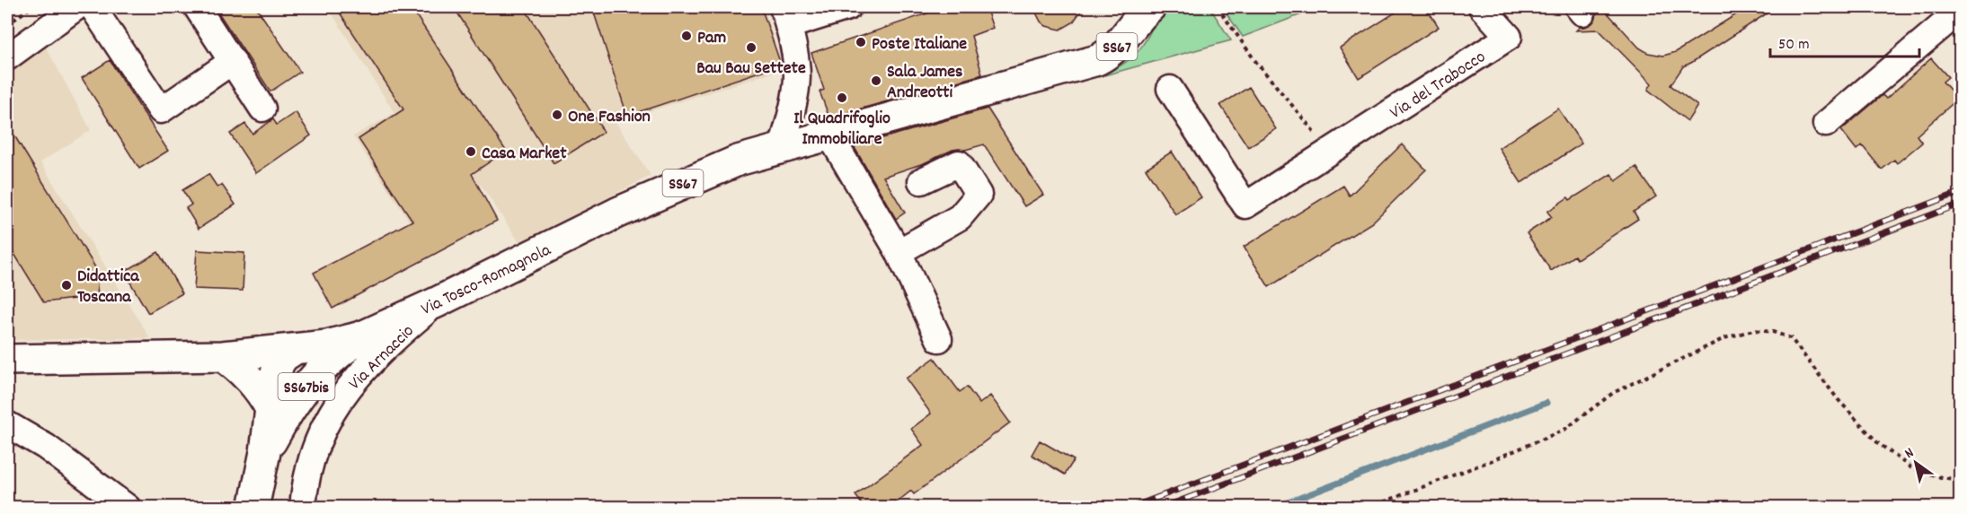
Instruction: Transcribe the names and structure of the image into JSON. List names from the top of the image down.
{
  "streets": {
    "main road": [
      "SS67",
      "Via Tosco-Romagnola",
      "Via Arnaccio",
      "SS67bis"
    ],
    "street": ["Via del Trabocco"]
  },
  "crossings": [
    ["SS67", "Via Tosco-Romagnola"],
    ["Via Tosco-Romagnola", "Via Arnaccio"],
    ["Via Tosco-Romagnola", "SS67bis"],
    ["Via Arnaccio", "SS67bis"]
  ],
  "places": [
    "Pam",
    "Poste Italiane",
    "Bau Bau Settete",
    "Sala James Andreotti",
    "Il Quadrifoglio Immobiliare",
    "One Fashion",
    "Casa Market",
    "Didattica Toscana"
  ],
  "scale_bar": "50 m",
  "north": "top left"
}
